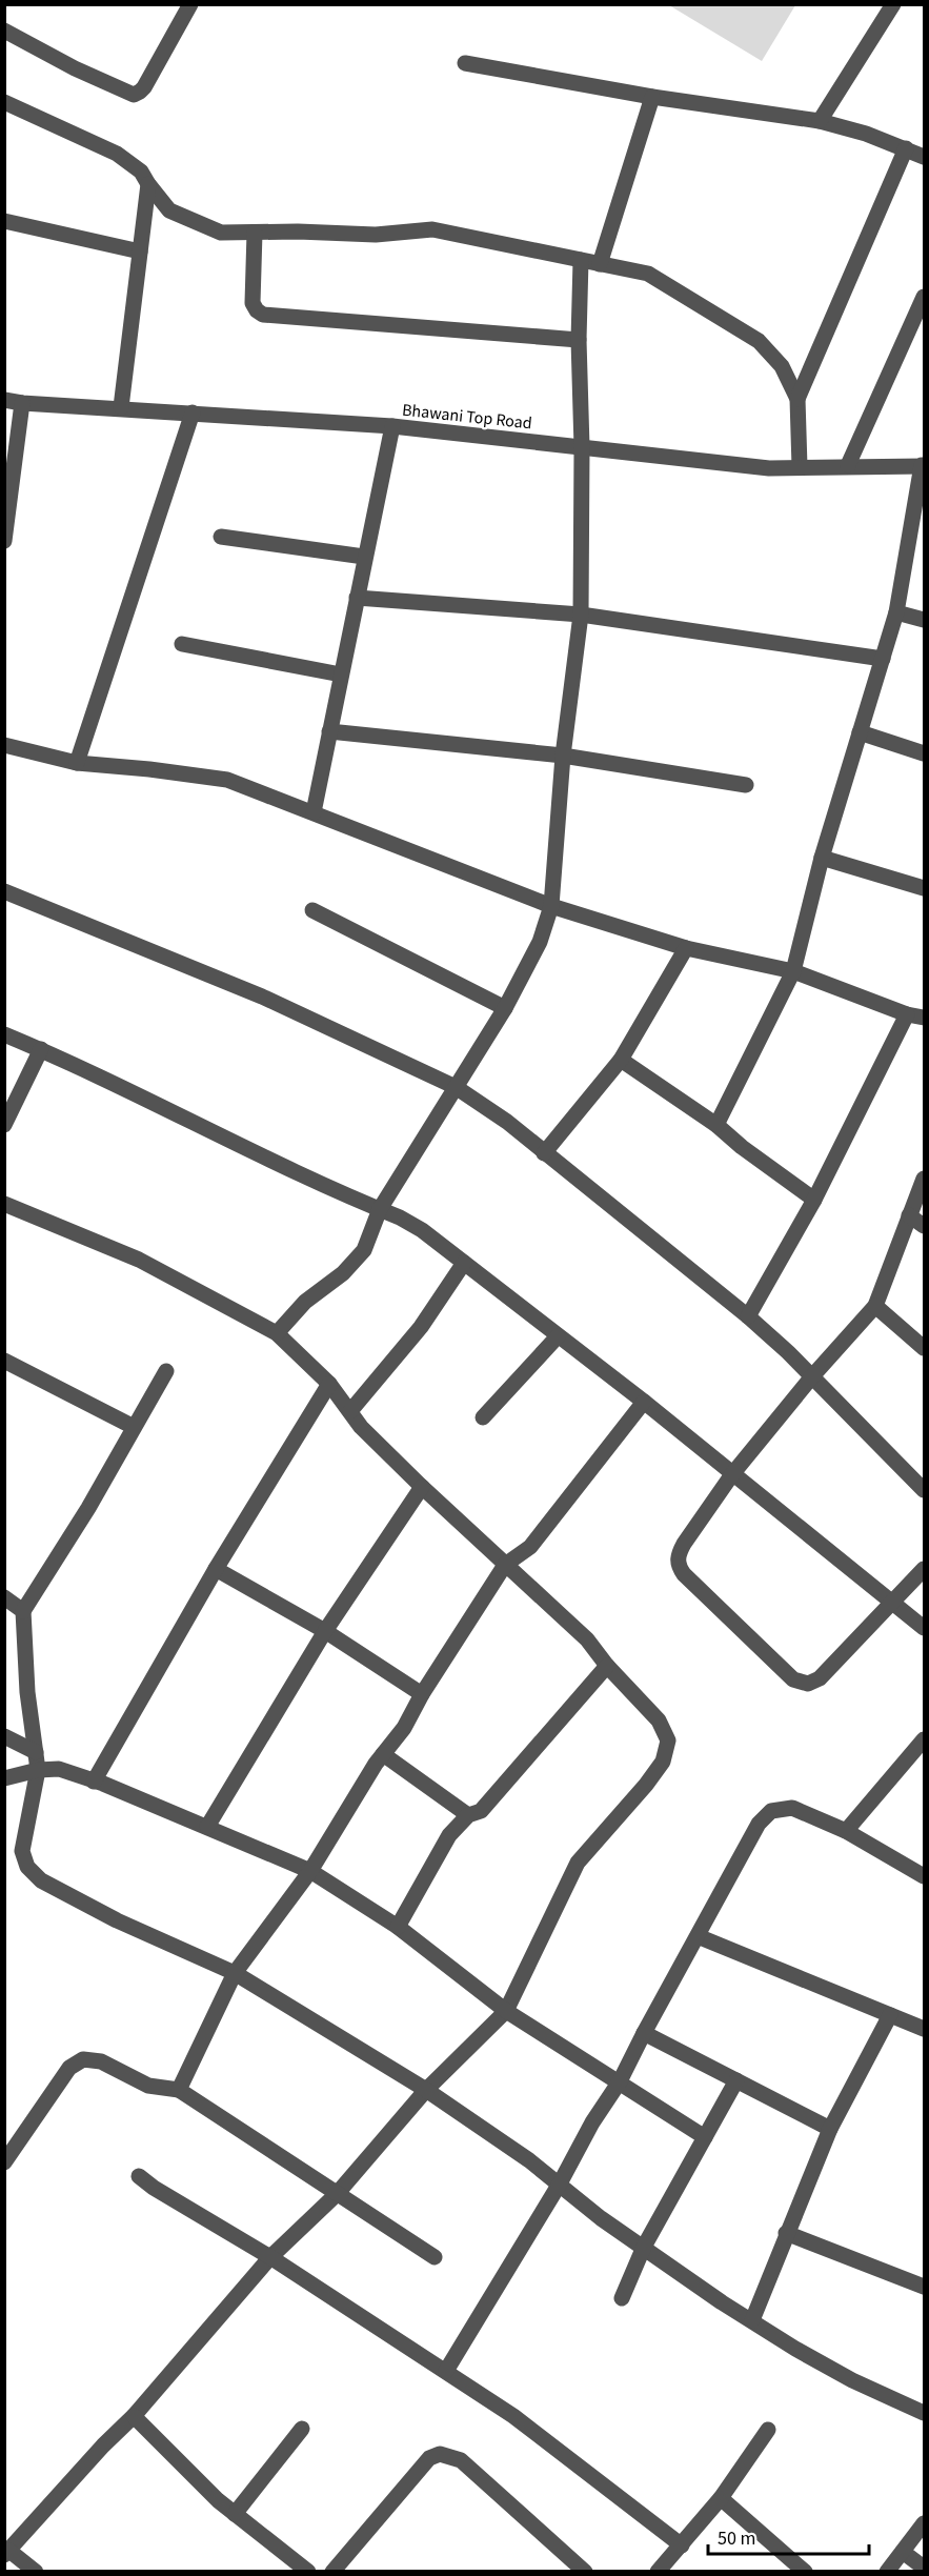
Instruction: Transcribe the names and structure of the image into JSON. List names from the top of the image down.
{
  "streets": {
    "street": ["Bhawani Top Road"]
  },
  "scale_bar": "50 m"
}
